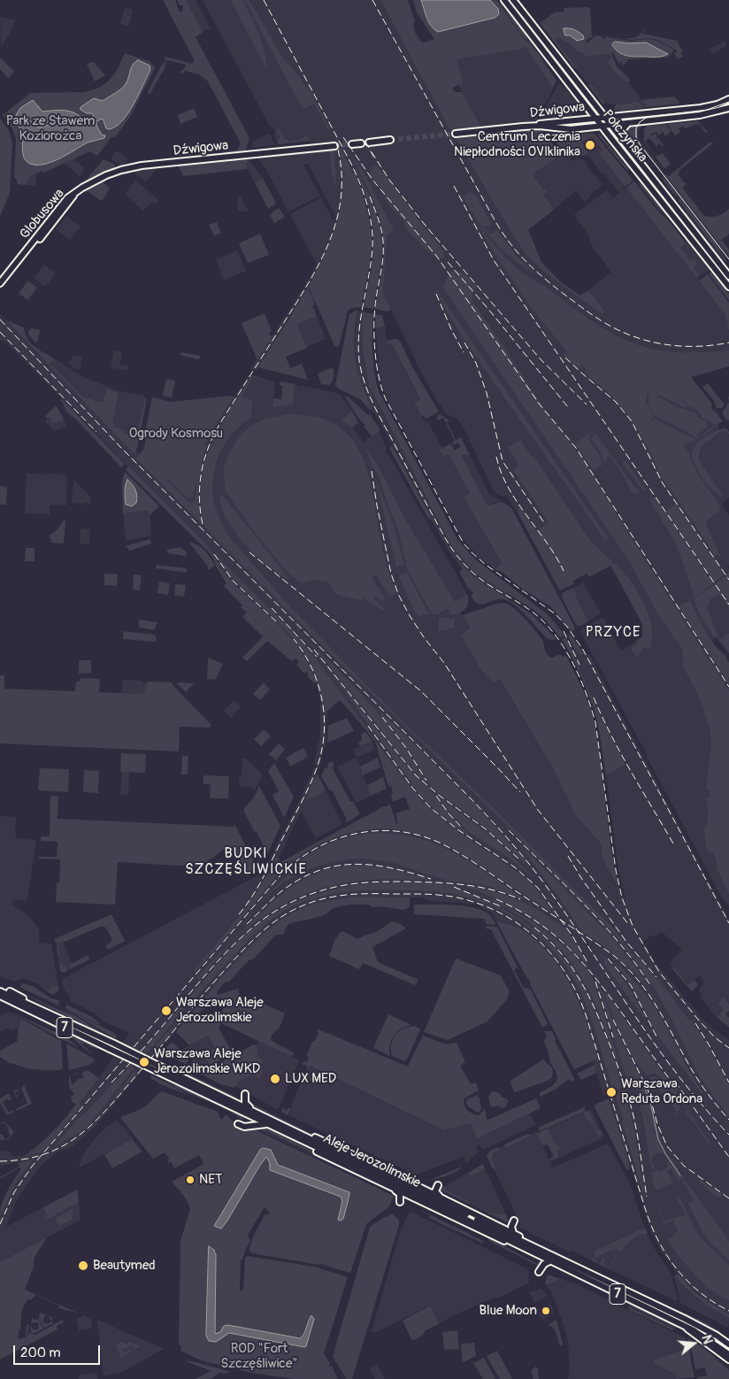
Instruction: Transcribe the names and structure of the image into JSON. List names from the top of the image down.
{
  "streets": {
    "main road": [
      "Dźwigowa",
      "Połczyńska",
      "Globusowa",
      "7",
      "Aleje Jerozolimskie"
    ]
  },
  "crossings": [
    ["Dźwigowa", "Połczyńska"],
    ["Dźwigowa", "Globusowa"],
    ["7", "Aleje Jerozolimskie"]
  ],
  "districts": ["PRZYCE", "BUDKI SZCZĘŚLIWICKIE"],
  "parks": ["Park ze Stawem Koziorożca", "Ogrody Kosmosu", "ROD \"Fort Szczęśliwice\""],
  "places": [
    "Centrum Leczenia Niepłodności OVIklinika",
    "Warszawa Aleje Jerozolimskie",
    "Warszawa Aleje Jerozolimskie WKD",
    "LUX MED",
    "Warszawa Reduta Ordona",
    "NET",
    "Beautymed",
    "Blue Moon"
  ],
  "scale_bar": "200 m",
  "north": "right"
}
